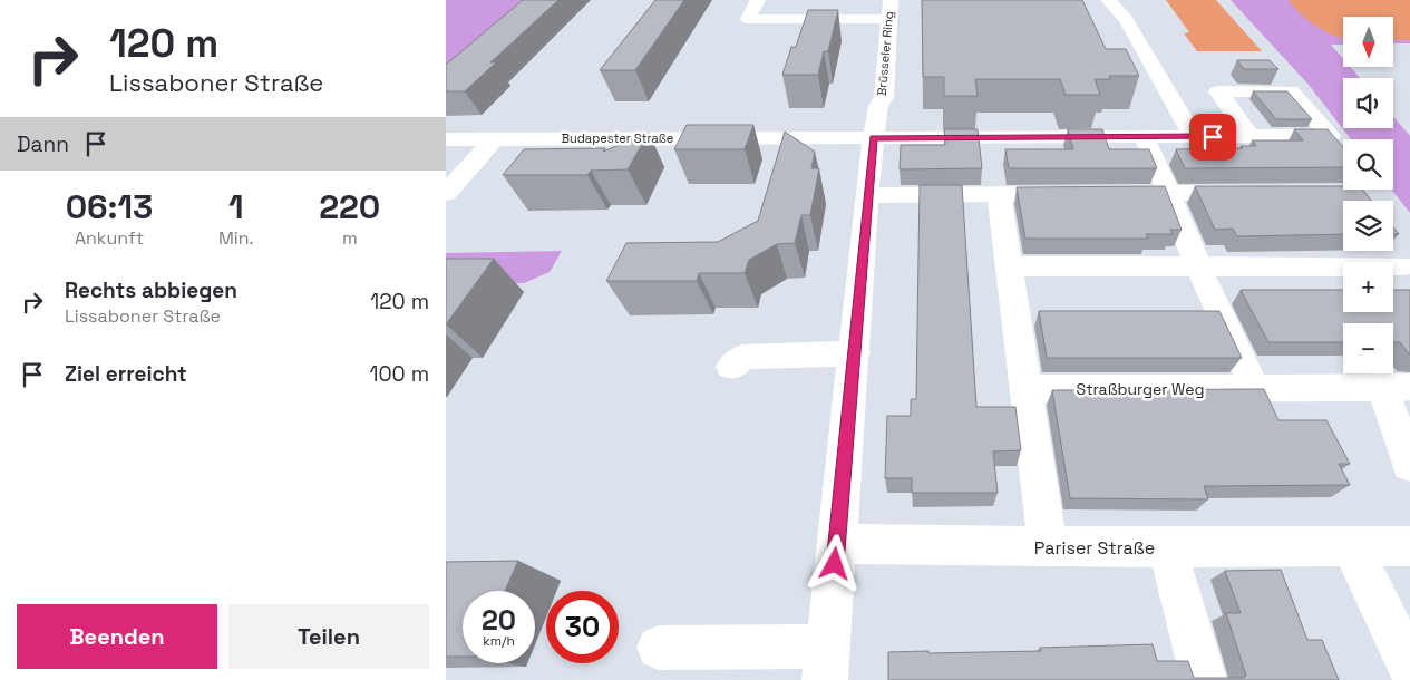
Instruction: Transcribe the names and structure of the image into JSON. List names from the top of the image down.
{
  "streets": {
    "street": [
      "Brüsseler Ring",
      "Budapester Straße",
      "Straßburger Weg",
      "Pariser Straße"
    ]
  },
  "crossings": [
    ["Brüsseler Ring", "Budapester Straße"],
    ["Brüsseler Ring", "Pariser Straße"]
  ],
  "north": "bottom",
  "page": {
    "turn": ["120 m", "Lissaboner Straße"],
    "map_buttons": ["+", "−"],
    "then": "Dann",
    "eta": [
      "06:13",
      "Ankunft",
      "1",
      "Min.",
      "220",
      "m"
    ],
    "list": [
      {
        "name": "Rechts abbiegen",
        "note": "Lissaboner Straße",
        "value": "120 m"
      },
      {
        "name": "Ziel erreicht",
        "value": "100 m"
      }
    ],
    "speed": "20 km/h",
    "limit": "30",
    "buttons": ["Beenden", "Teilen"]
  }
}
